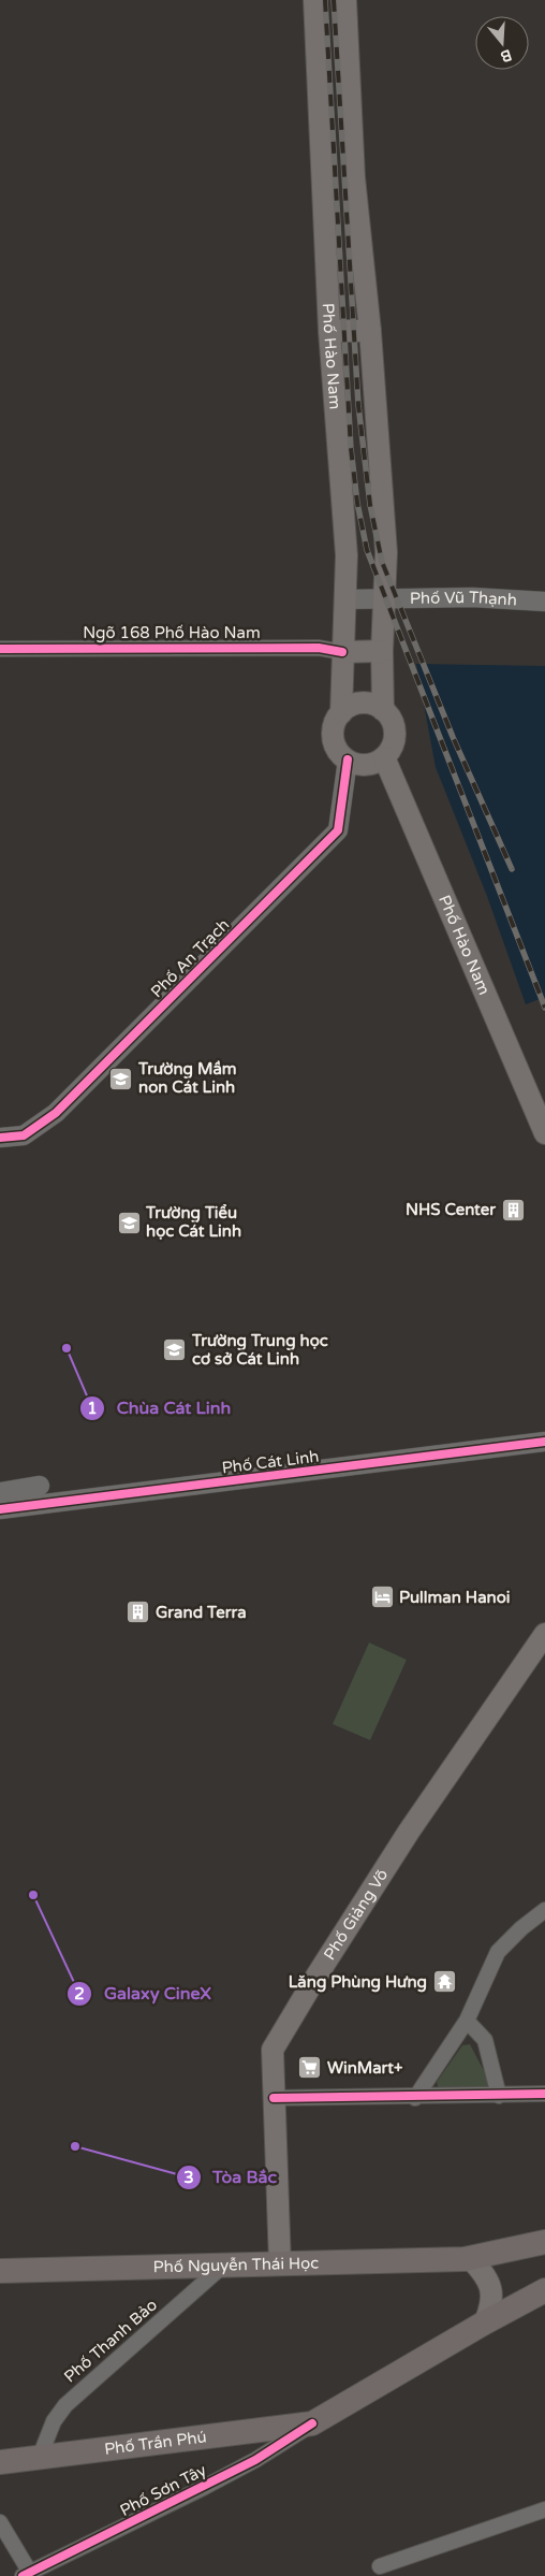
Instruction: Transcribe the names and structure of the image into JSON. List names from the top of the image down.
{
  "streets": {
    "main road": [
      "Phố Hào Nam",
      "Phố Giảng Võ",
      "Phố Nguyễn Thái Học",
      "Phố Trần Phú",
      "Phố Sơn Tây"
    ],
    "street": [
      "Phố Vũ Thạnh",
      "Ngõ 168 Phố Hào Nam",
      "Phố An Trạch",
      "Phố Cát Linh",
      "Phố Thanh Bảo"
    ]
  },
  "crossings": [
    ["Phố Hào Nam", "Phố Vũ Thạnh"],
    ["Phố Hào Nam", "Ngõ 168 Phố Hào Nam"],
    ["Phố Hào Nam", "Phố An Trạch"],
    ["Phố Giảng Võ", "Phố Nguyễn Thái Học"],
    ["Phố Nguyễn Thái Học", "Phố Thanh Bảo"],
    ["Phố Thanh Bảo", "Phố Trần Phú"],
    ["Phố Trần Phú", "Phố Sơn Tây"]
  ],
  "places": {
    "school or university": ["Trường Mầm non Cát Linh", "Trường Tiểu học Cát Linh", "Trường Trung học cơ sở Cát Linh"],
    "building": ["NHS Center", "Grand Terra"],
    "other": ["Chùa Cát Linh", "Galaxy CineX", "Tòa Bắc"],
    "hotel": ["Pullman Hanoi"],
    "temple": ["Lăng Phùng Hưng"],
    "supermarket": ["WinMart+"]
  },
  "north": "bottom"
}
